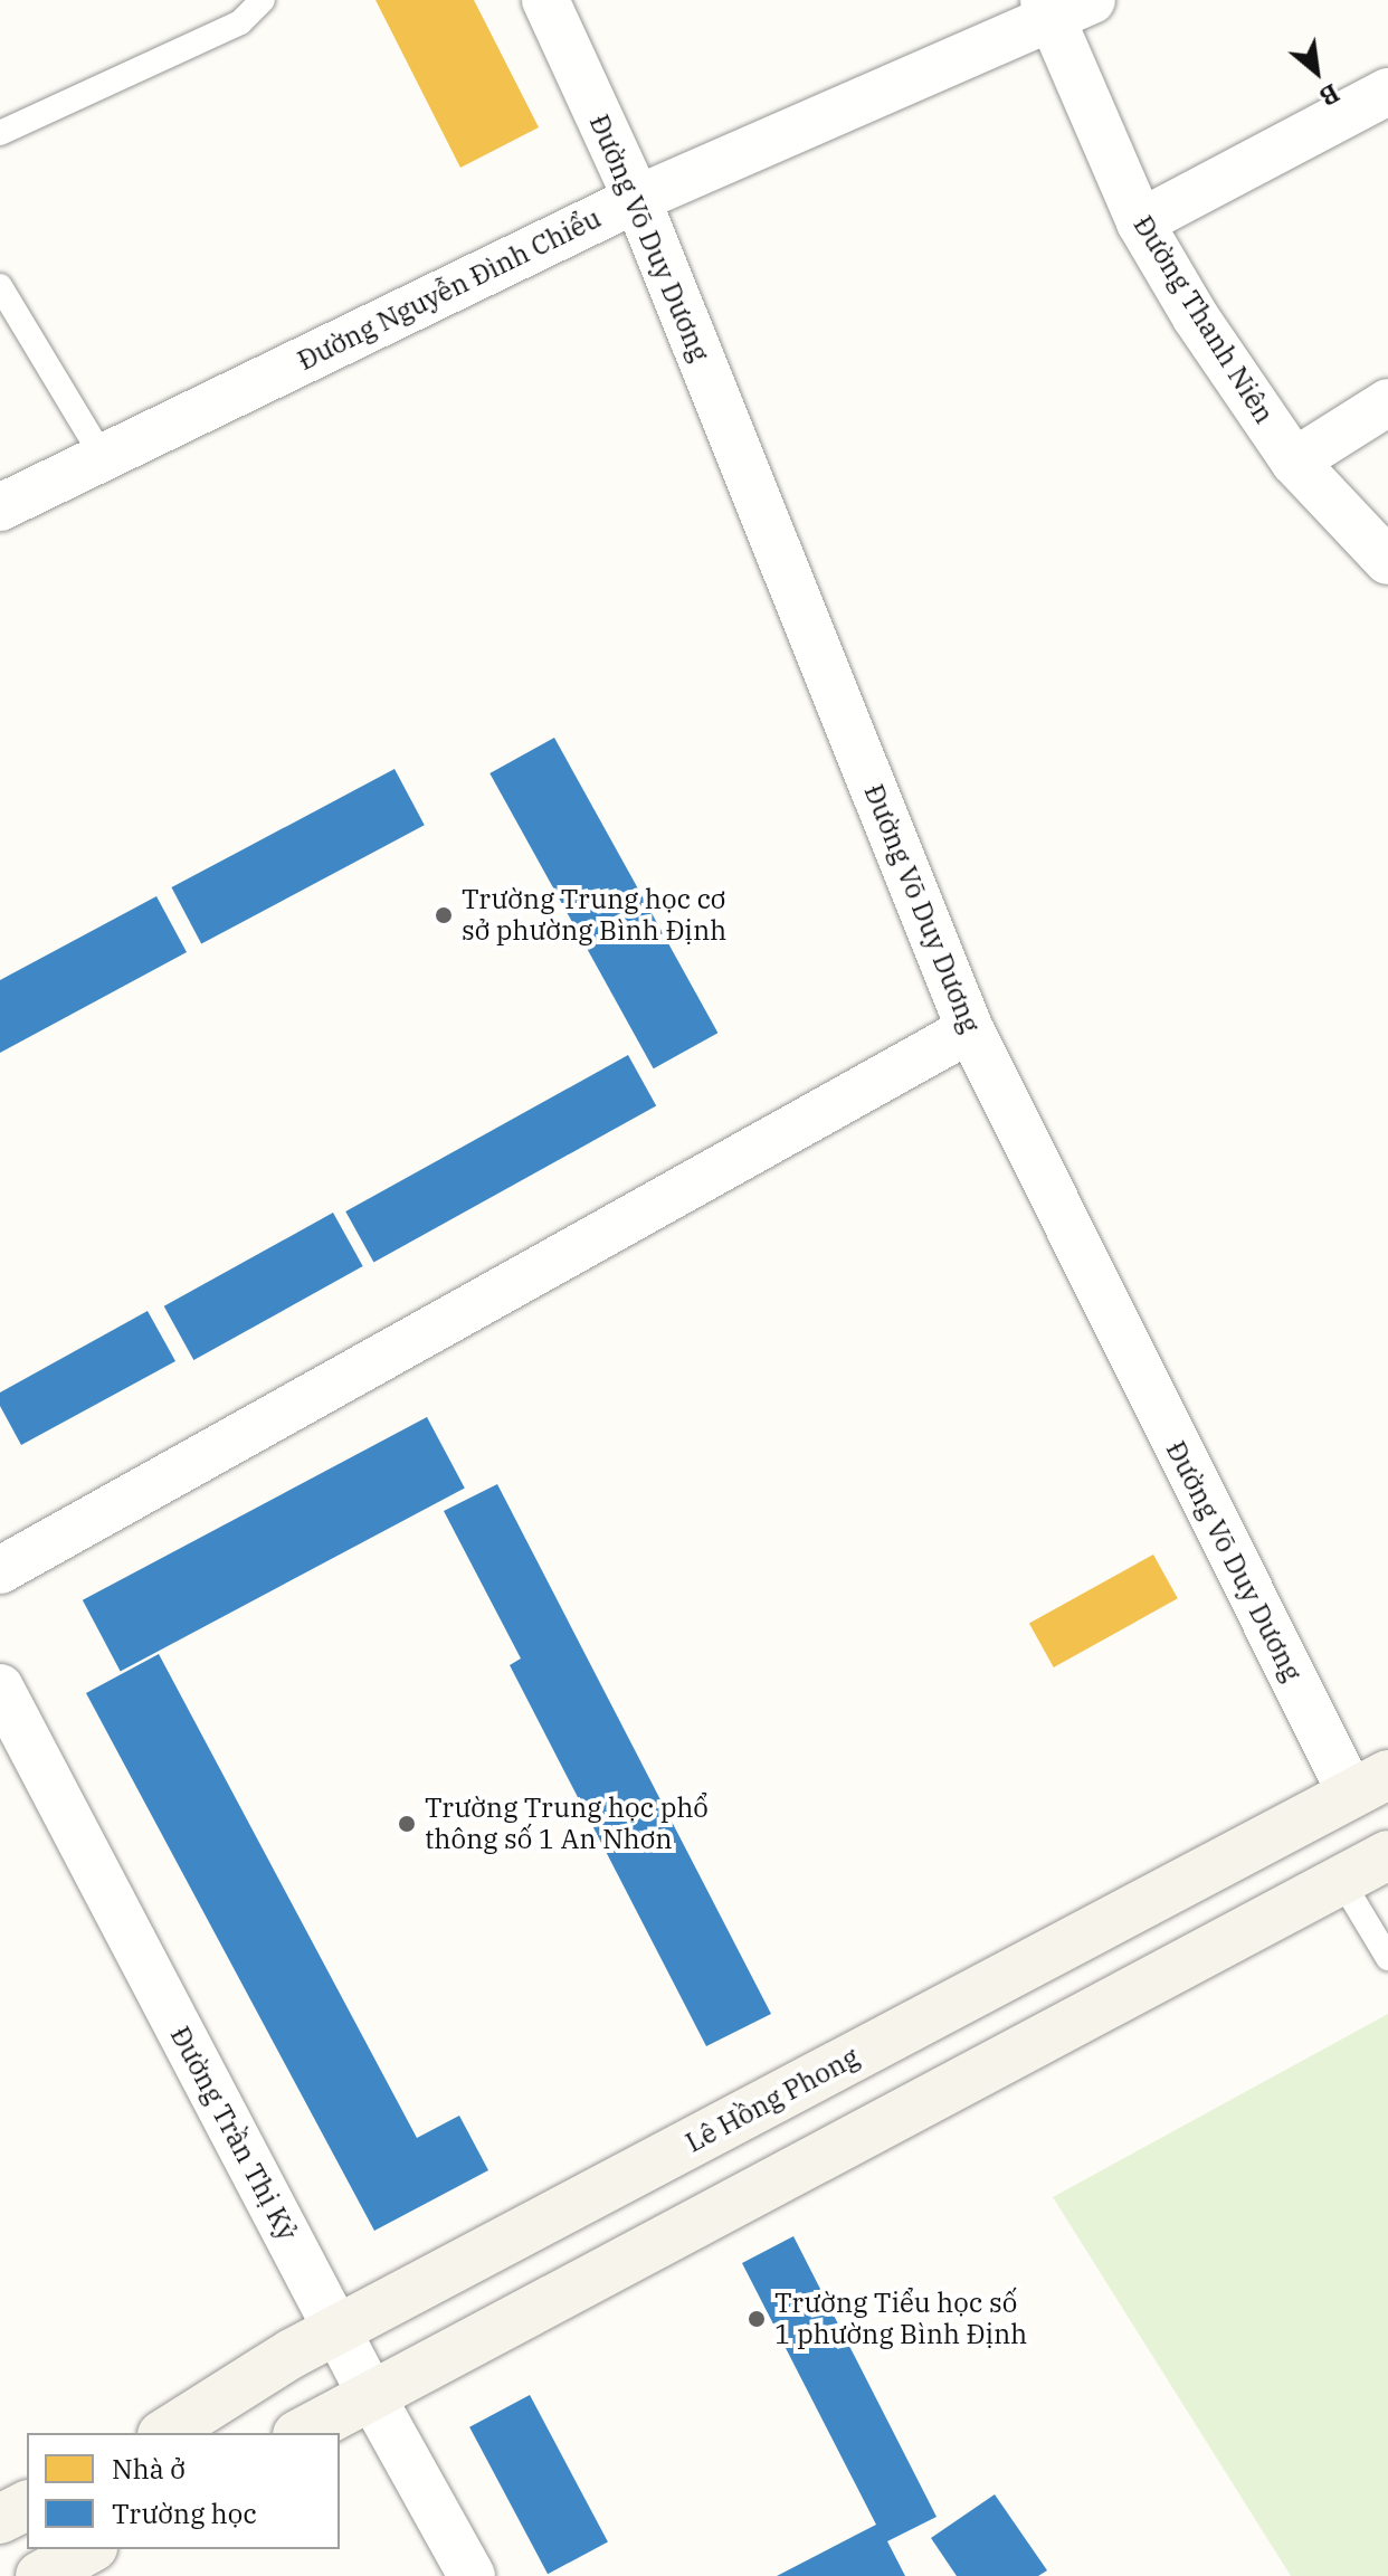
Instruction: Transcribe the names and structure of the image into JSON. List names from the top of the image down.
{
  "streets": {
    "main road": ["Lê Hồng Phong"],
    "street": [
      "Đường Võ Duy Dương",
      "Đường Nguyễn Đình Chiểu",
      "Đường Thanh Niên",
      "Đường Trần Thị Kỷ"
    ]
  },
  "crossings": [
    ["Đường Võ Duy Dương", "Đường Nguyễn Đình Chiểu"],
    ["Đường Võ Duy Dương", "Lê Hồng Phong"],
    ["Đường Nguyễn Đình Chiểu", "Đường Thanh Niên"],
    ["Lê Hồng Phong", "Đường Trần Thị Kỷ"]
  ],
  "places": ["Trường Trung học cơ sở phường Bình Định", "Trường Trung học phổ thông số 1 An Nhơn", "Trường Tiểu học số 1 phường Bình Định"],
  "legend": ["Nhà ở", "Trường học"],
  "north": "bottom right"
}
